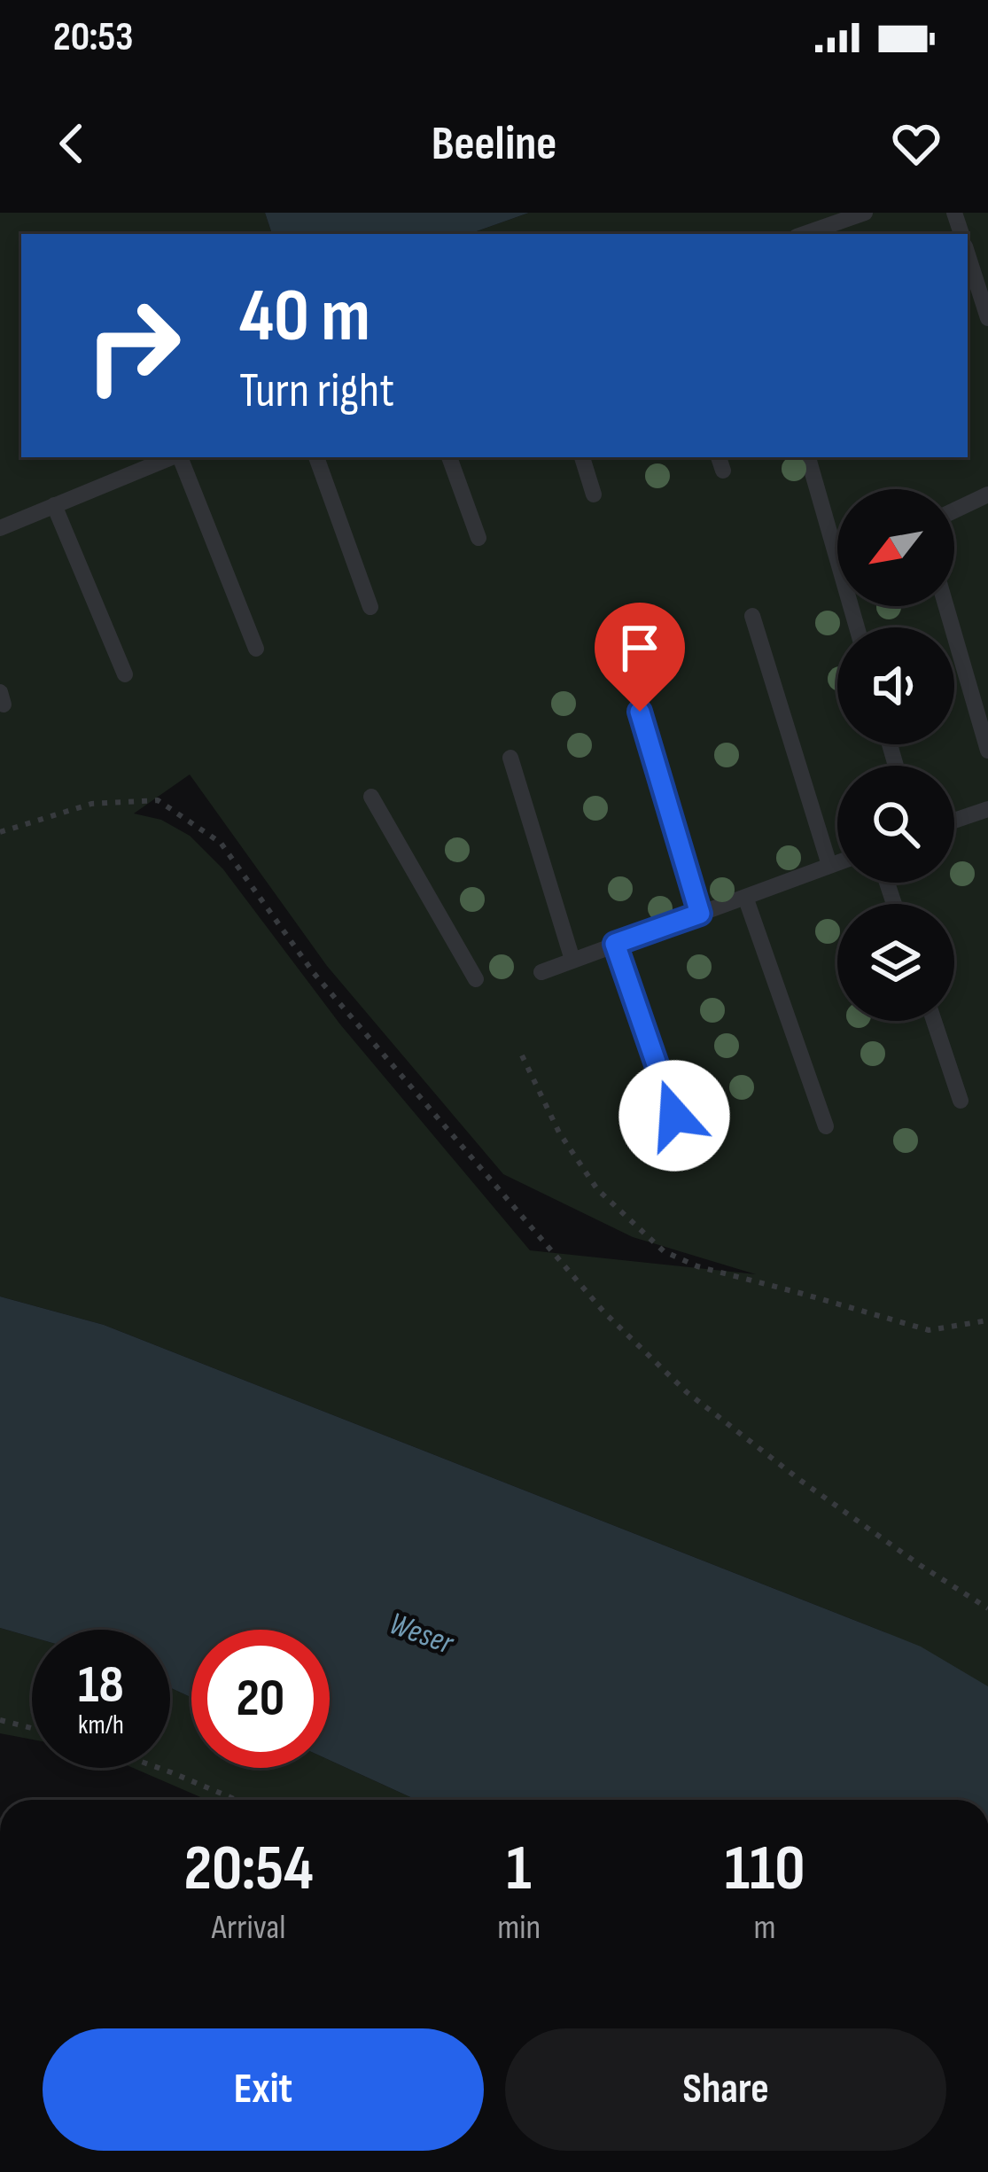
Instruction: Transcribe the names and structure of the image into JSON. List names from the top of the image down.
{
  "water": ["Weser"],
  "north": "bottom left",
  "page": {
    "status": "20:53",
    "header": "Beeline",
    "turn": ["40 m", "Turn right"],
    "speed": "18 km/h",
    "limit": "20",
    "eta": [
      "20:54",
      "Arrival",
      "1",
      "min",
      "110",
      "m"
    ],
    "buttons": ["Exit", "Share"]
  }
}
